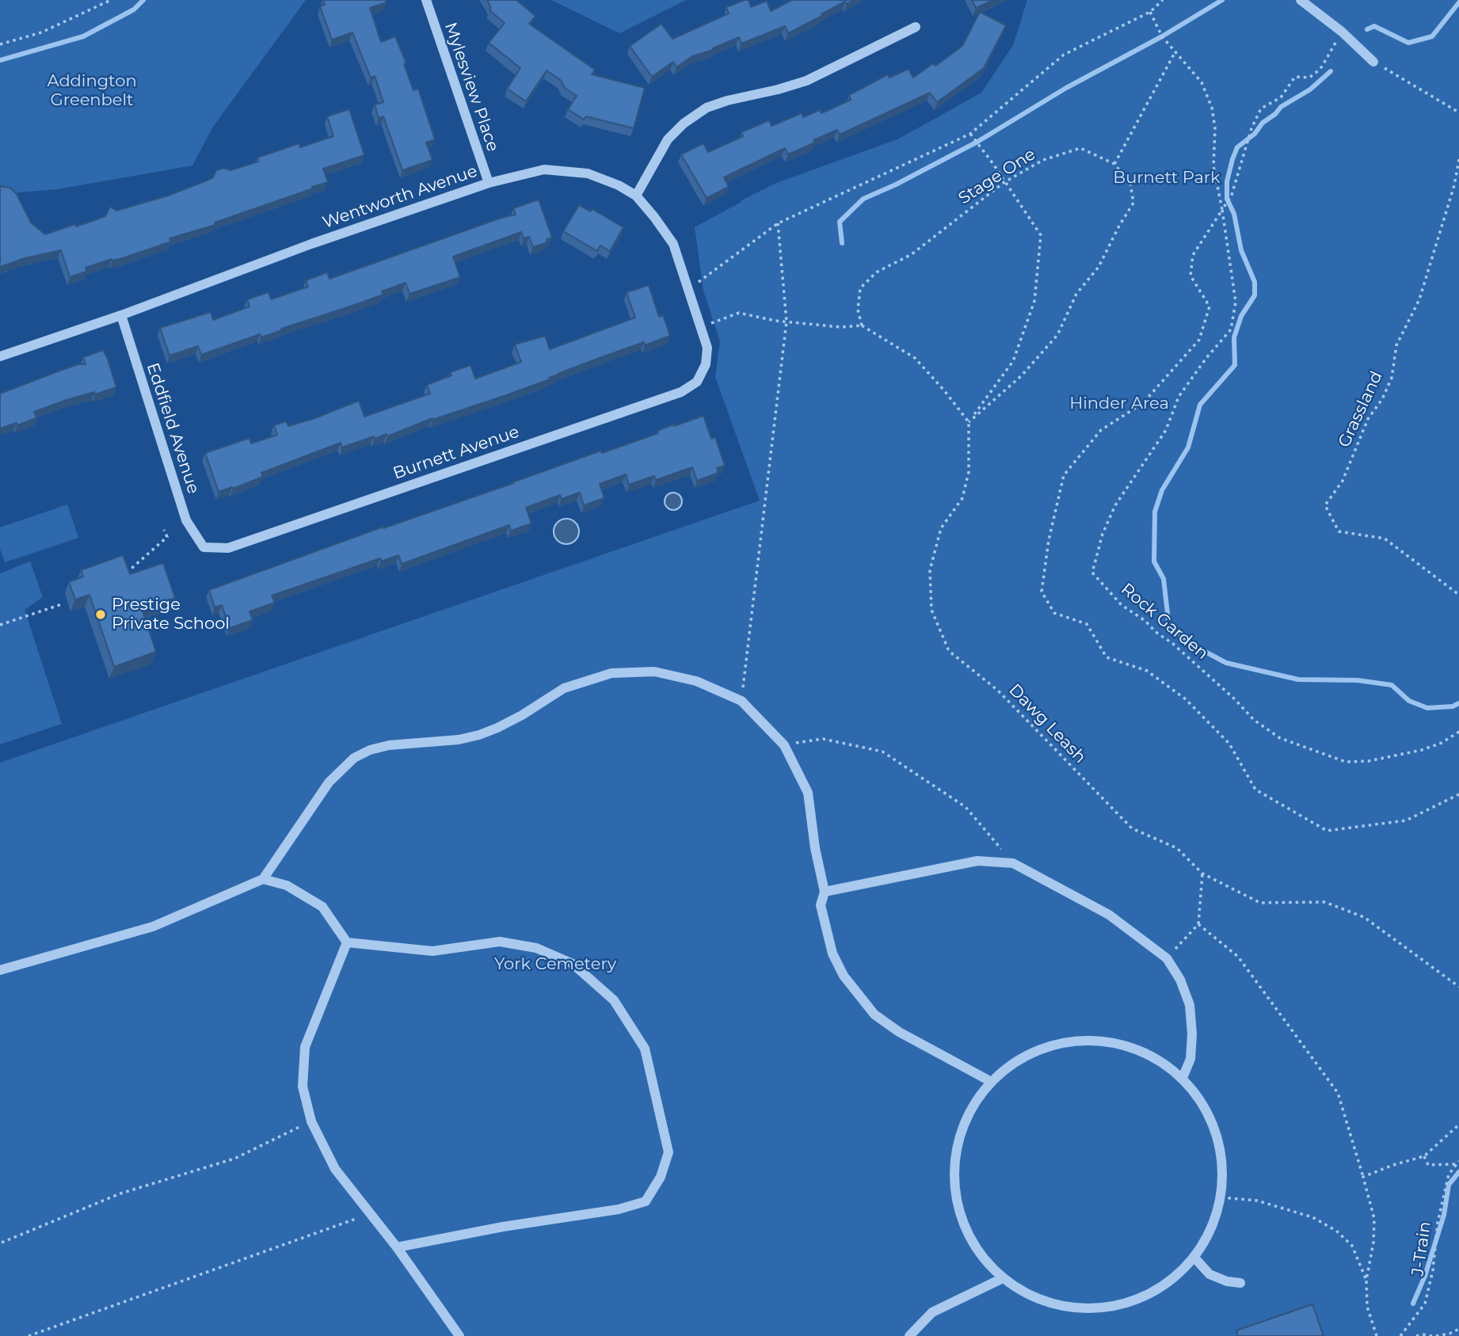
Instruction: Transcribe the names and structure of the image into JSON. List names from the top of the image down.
{
  "streets": {
    "street": [
      "Mylesview Place",
      "Wentworth Avenue",
      "Eddfield Avenue",
      "Burnett Avenue"
    ],
    "path": [
      "Stage One",
      "Grassland",
      "Rock Garden",
      "Dawg Leash",
      "J-Train"
    ]
  },
  "crossings": [
    ["Mylesview Place", "Wentworth Avenue"],
    ["Stage One", "Dawg Leash"],
    ["Wentworth Avenue", "Eddfield Avenue"],
    ["Wentworth Avenue", "Burnett Avenue"],
    ["Eddfield Avenue", "Burnett Avenue"]
  ],
  "parks": [
    "Addington Greenbelt",
    "Burnett Park",
    "Hinder Area",
    "York Cemetery"
  ],
  "places": ["Prestige Private School"]
}
